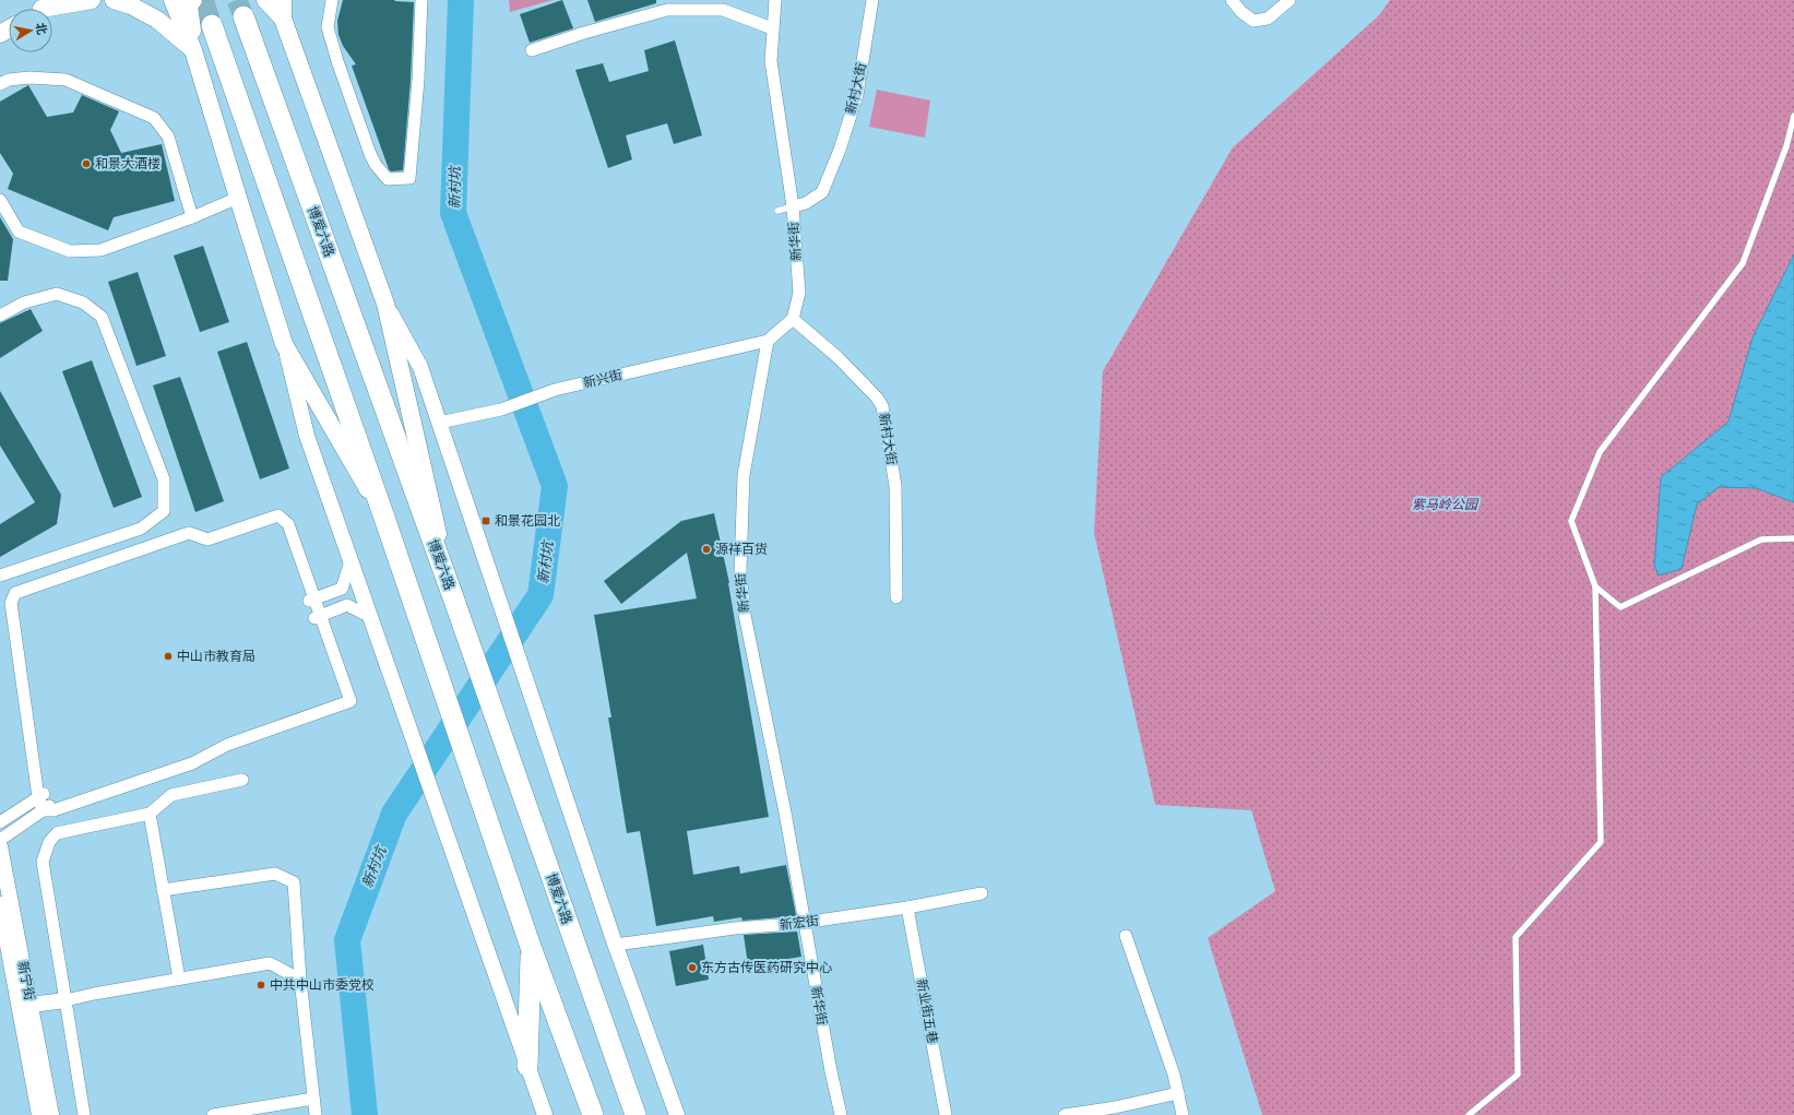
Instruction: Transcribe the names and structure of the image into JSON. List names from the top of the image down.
{
  "streets": {
    "highway": ["博爱六路"],
    "street": [
      "新村大街",
      "新华街",
      "新兴街",
      "新宏街",
      "新宁街",
      "新业街五巷"
    ]
  },
  "crossings": [
    ["新村大街", "新华街"],
    ["新华街", "新兴街"],
    ["新华街", "新宏街"],
    ["新宏街", "新业街五巷"]
  ],
  "water": ["新村坑"],
  "parks": ["紫马岭公园"],
  "places": {
    "other": [
      "和景大酒楼",
      "源祥百货",
      "中山市教育局",
      "东方古传医药研究中心",
      "中共中山市委党校"
    ],
    "transit": ["和景花园北"]
  },
  "north": "right"
}
